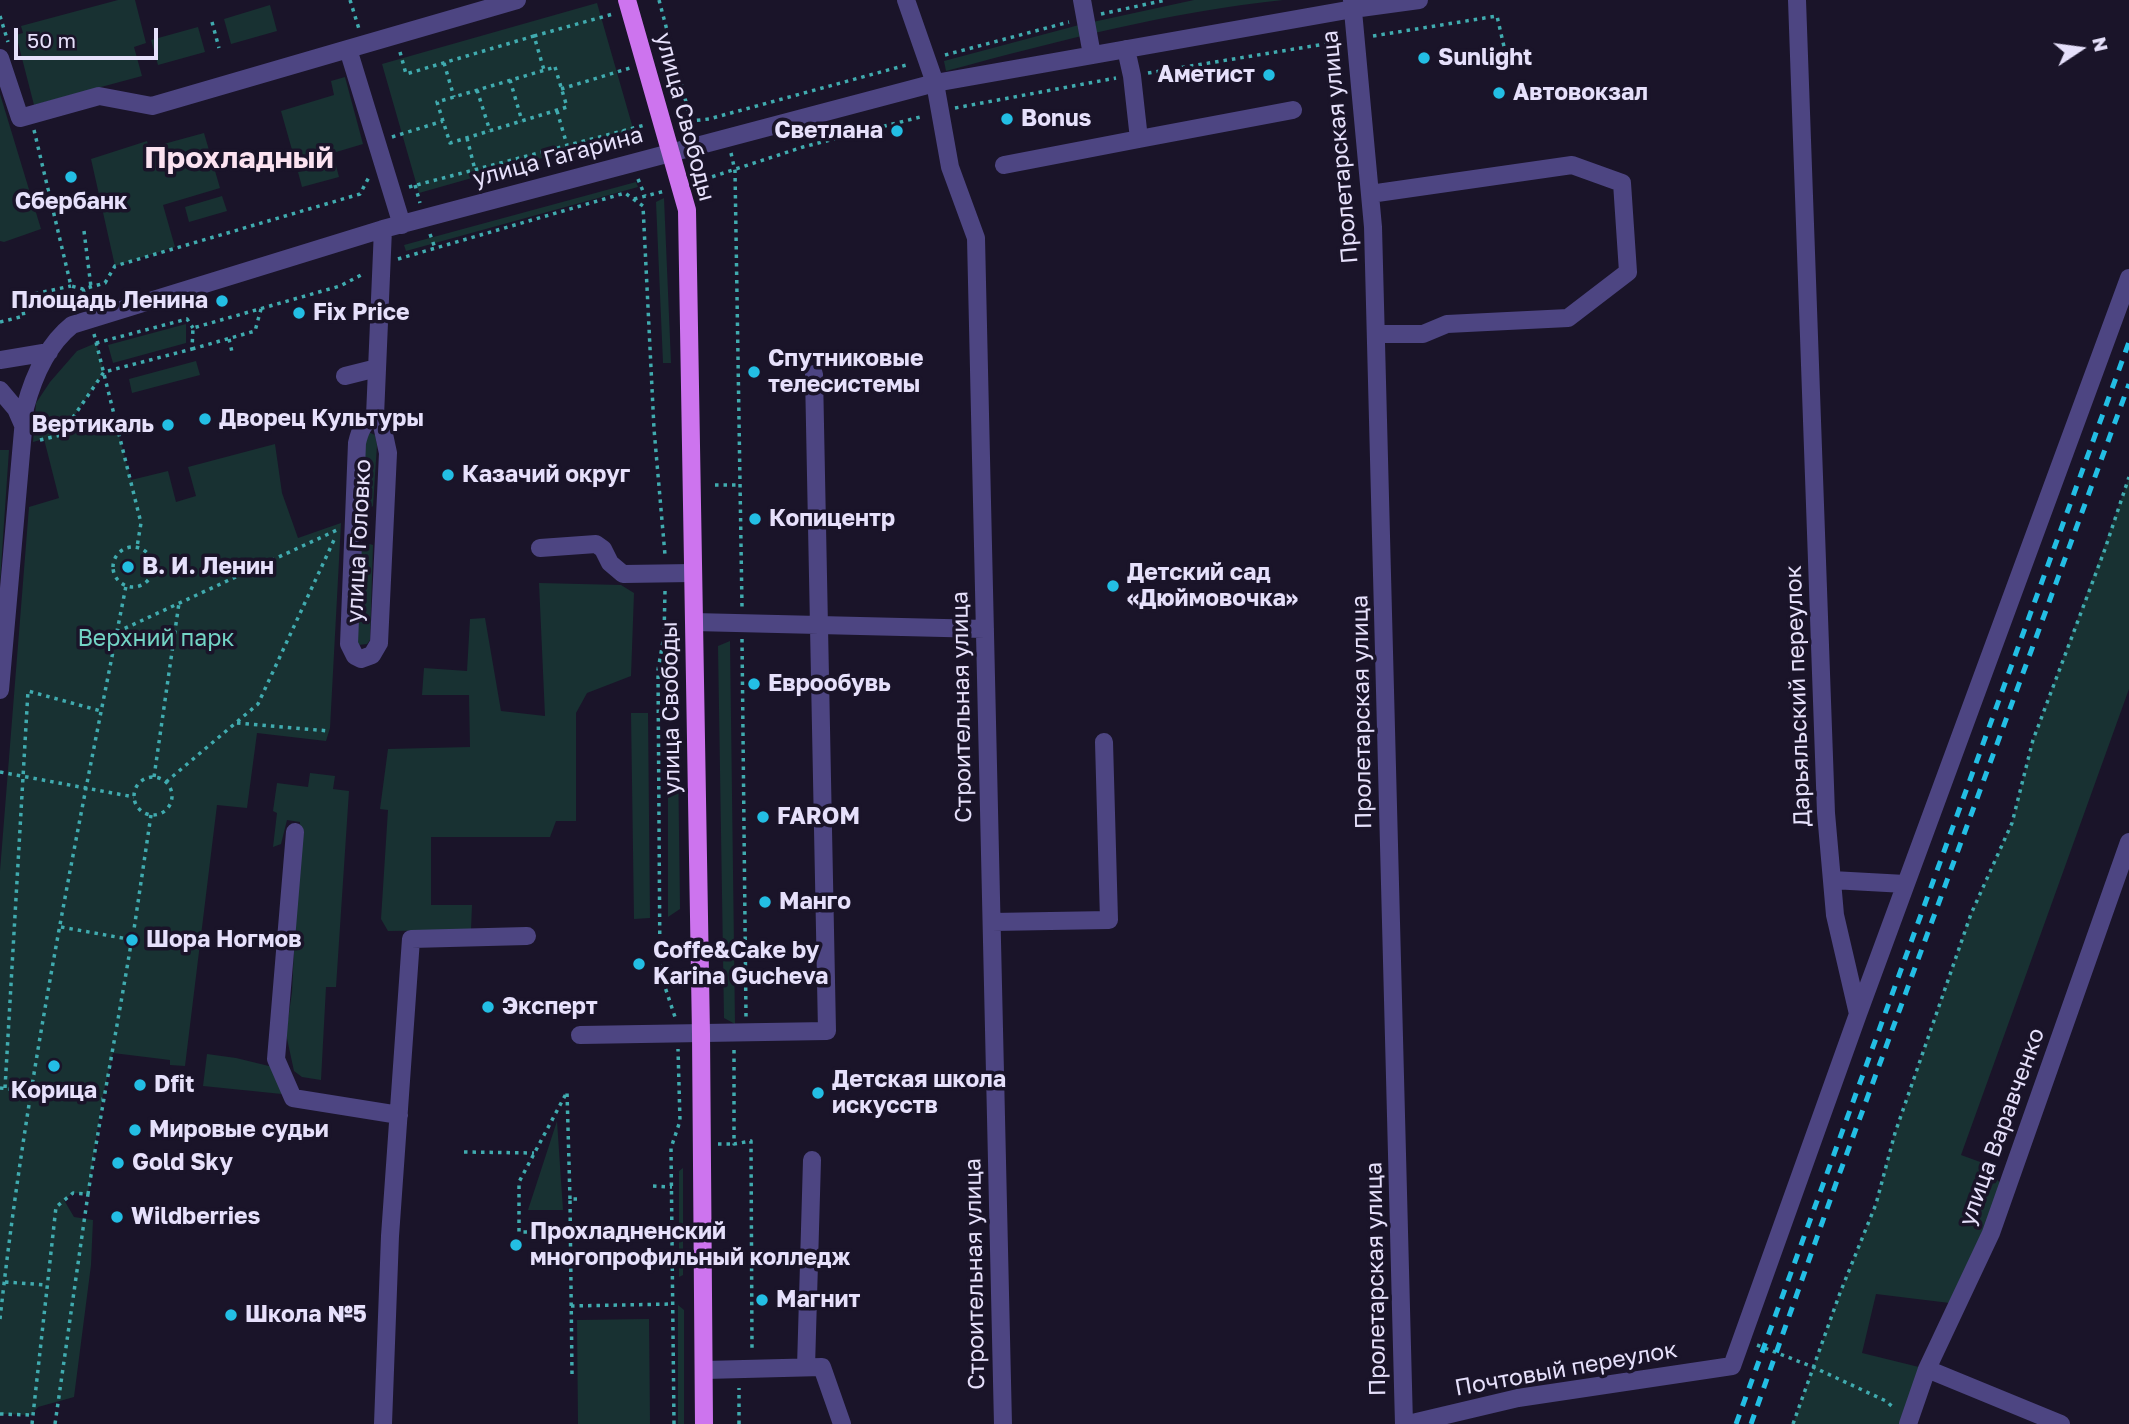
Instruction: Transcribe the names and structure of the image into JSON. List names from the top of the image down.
{
  "streets": {
    "main road": ["улица Свободы"],
    "street": [
      "Пролетарская улица",
      "улица Гагарина",
      "улица Головко",
      "Дарьяльский переулок",
      "Строительная улица",
      "улица Варавченко",
      "Почтовый переулок"
    ]
  },
  "crossings": [
    ["улица Свободы", "улица Гагарина"],
    ["Пролетарская улица", "улица Гагарина"],
    ["Пролетарская улица", "Почтовый переулок"],
    ["улица Гагарина", "улица Головко"],
    ["улица Гагарина", "Строительная улица"]
  ],
  "districts": ["Прохладный"],
  "parks": ["Верхний парк"],
  "places": [
    "Sunlight",
    "Аметист",
    "Автовокзал",
    "Bonus",
    "Светлана",
    "Сбербанк",
    "Площадь Ленина",
    "Fix Price",
    "Спутниковые телесистемы",
    "Дворец Культуры",
    "Вертикаль",
    "Казачий округ",
    "Копицентр",
    "В. И. Ленин",
    "Детский сад «Дюймовочка»",
    "Еврообувь",
    "FAROM",
    "Манго",
    "Шора Ногмов",
    "Coffe&Cake by Karina Gucheva",
    "Эксперт",
    "Корица",
    "Dfit",
    "Детская школа искусств",
    "Мировые судьи",
    "Gold Sky",
    "Wildberries",
    "Прохладненский многопрофильный колледж",
    "Магнит",
    "Школа №5"
  ],
  "scale_bar": "50 m",
  "north": "right"
}
